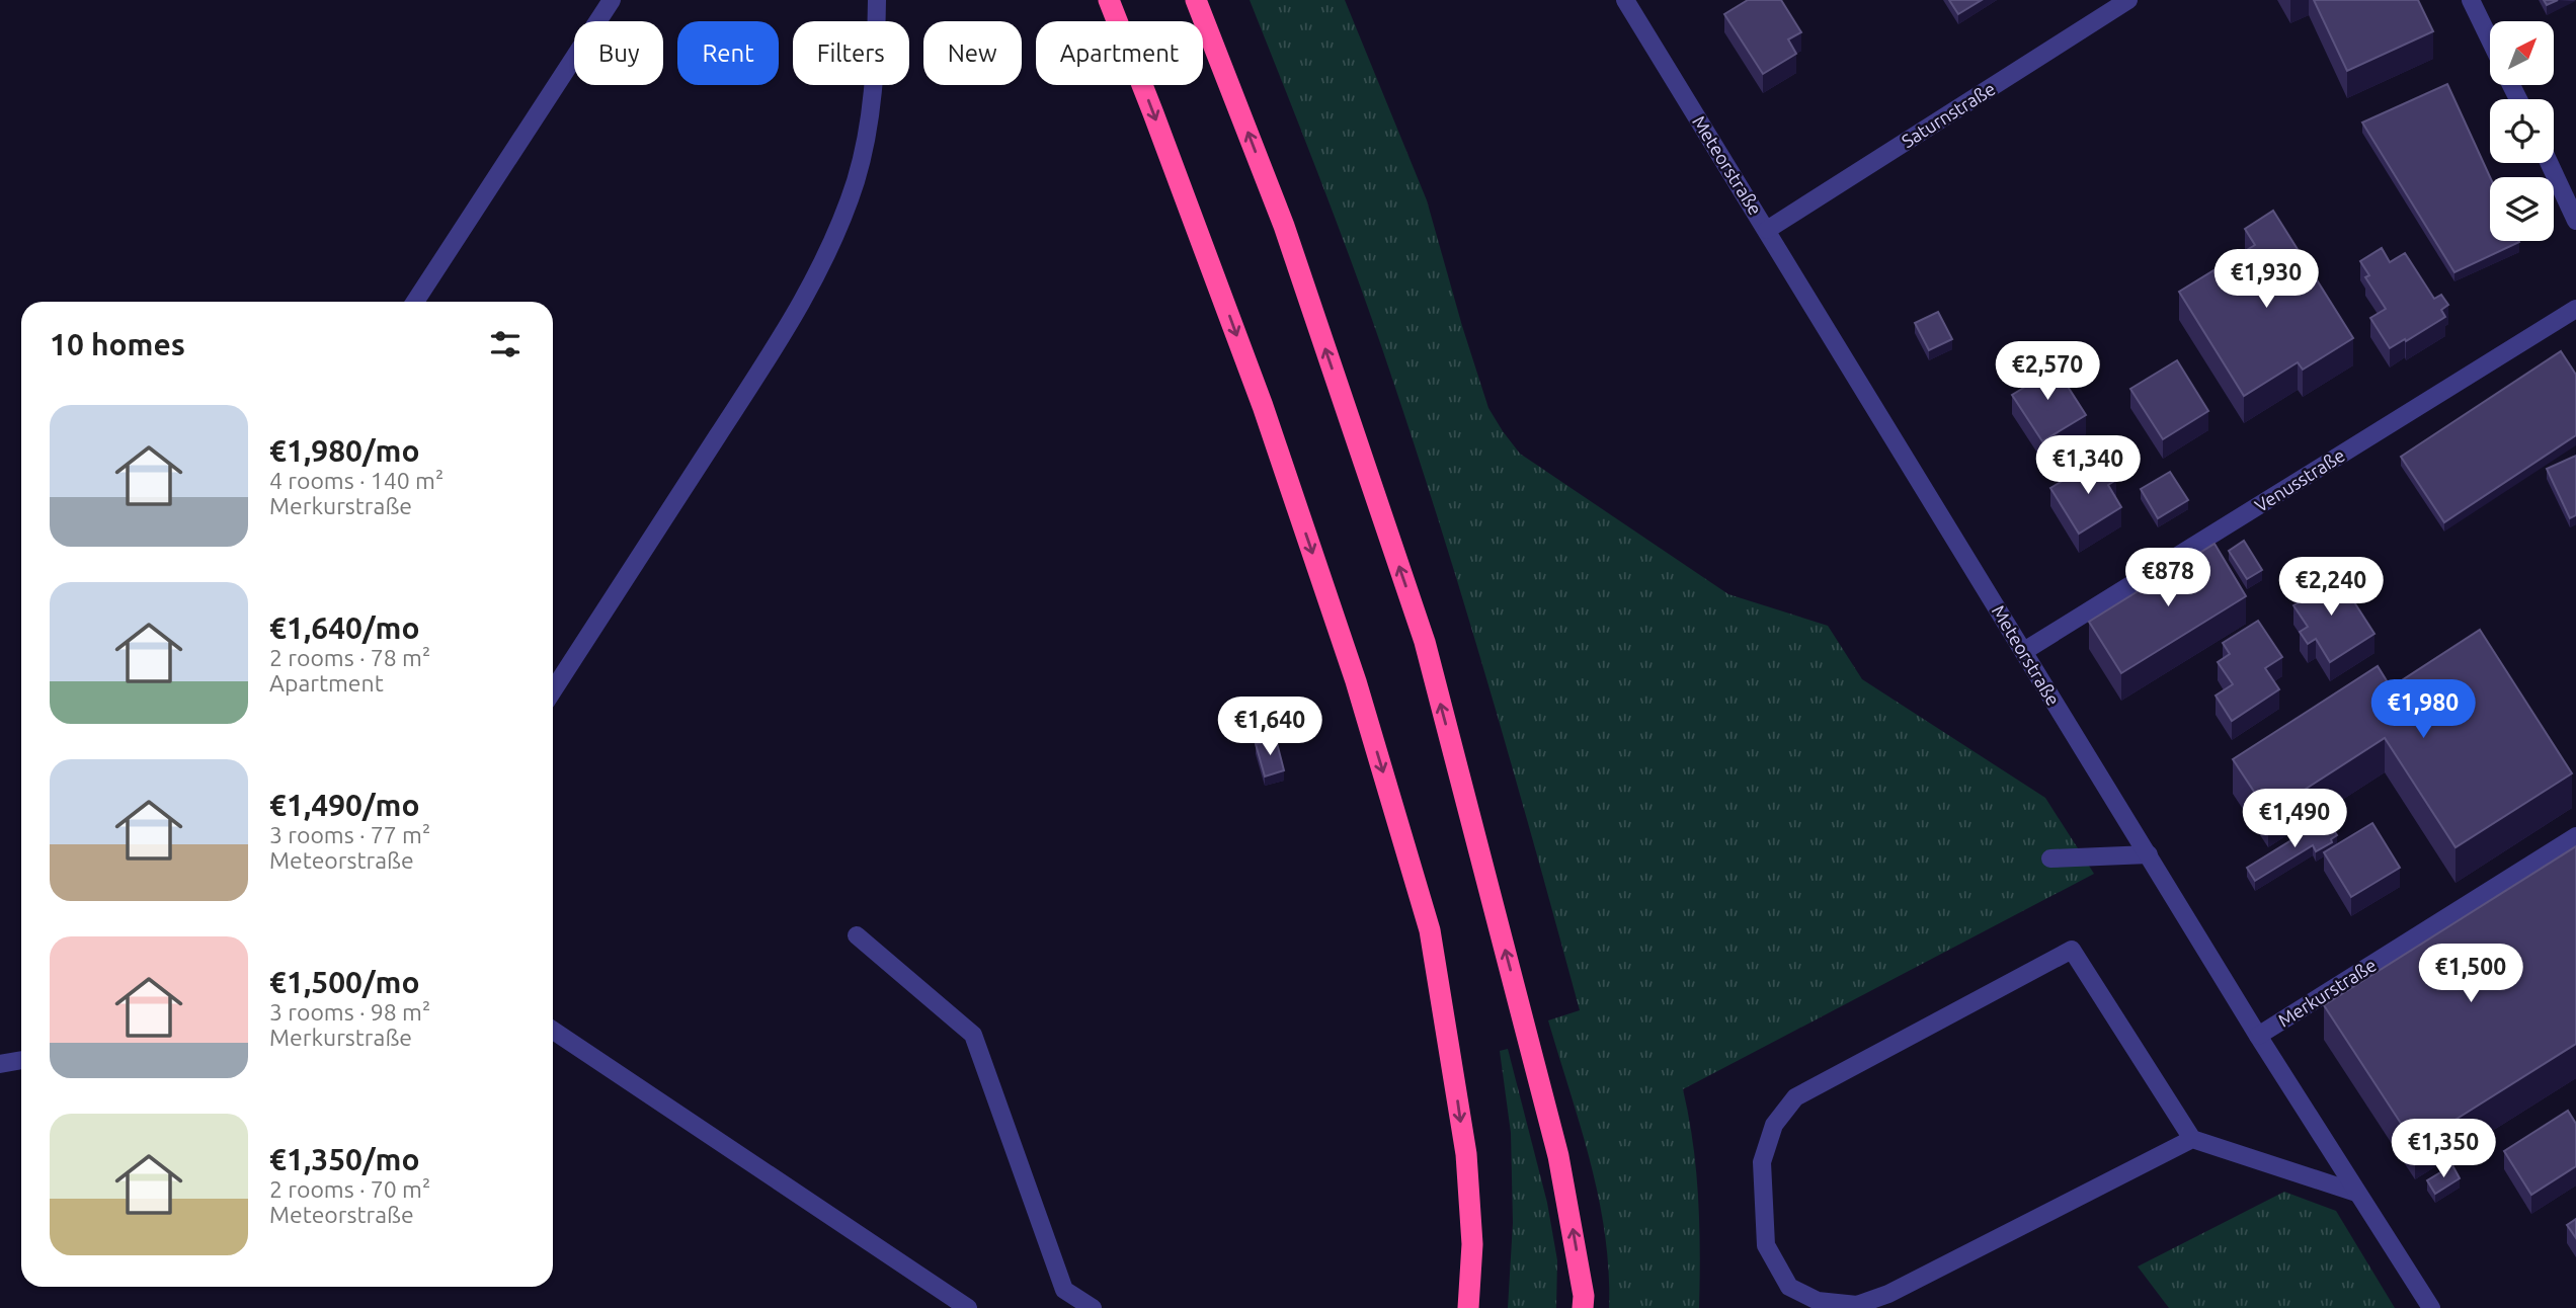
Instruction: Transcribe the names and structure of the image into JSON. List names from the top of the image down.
{
  "streets": {
    "street": [
      "Saturnstraße",
      "Meteorstraße",
      "Venusstraße",
      "Merkurstraße"
    ]
  },
  "crossings": [
    ["Saturnstraße", "Meteorstraße"],
    ["Meteorstraße", "Venusstraße"],
    ["Meteorstraße", "Merkurstraße"]
  ],
  "north": "top right",
  "page": {
    "chip": [
      "Buy",
      "Rent",
      "Filters",
      "New",
      "Apartment"
    ],
    "price": [
      "€1,930",
      "€2,570",
      "€1,340",
      "€878",
      "€2,240",
      "€1,980",
      "€1,640",
      "€1,490",
      "€1,500",
      "€1,350"
    ],
    "heading": "10 homes",
    "list": [
      {
        "name": "€1,980/mo",
        "note": "4 rooms · 140 m² · Merkurstraße"
      },
      {
        "name": "€1,640/mo",
        "note": "2 rooms · 78 m² · Apartment"
      },
      {
        "name": "€1,490/mo",
        "note": "3 rooms · 77 m² · Meteorstraße"
      },
      {
        "name": "€1,500/mo",
        "note": "3 rooms · 98 m² · Merkurstraße"
      },
      {
        "name": "€1,350/mo",
        "note": "2 rooms · 70 m² · Meteorstraße"
      }
    ]
  }
}
